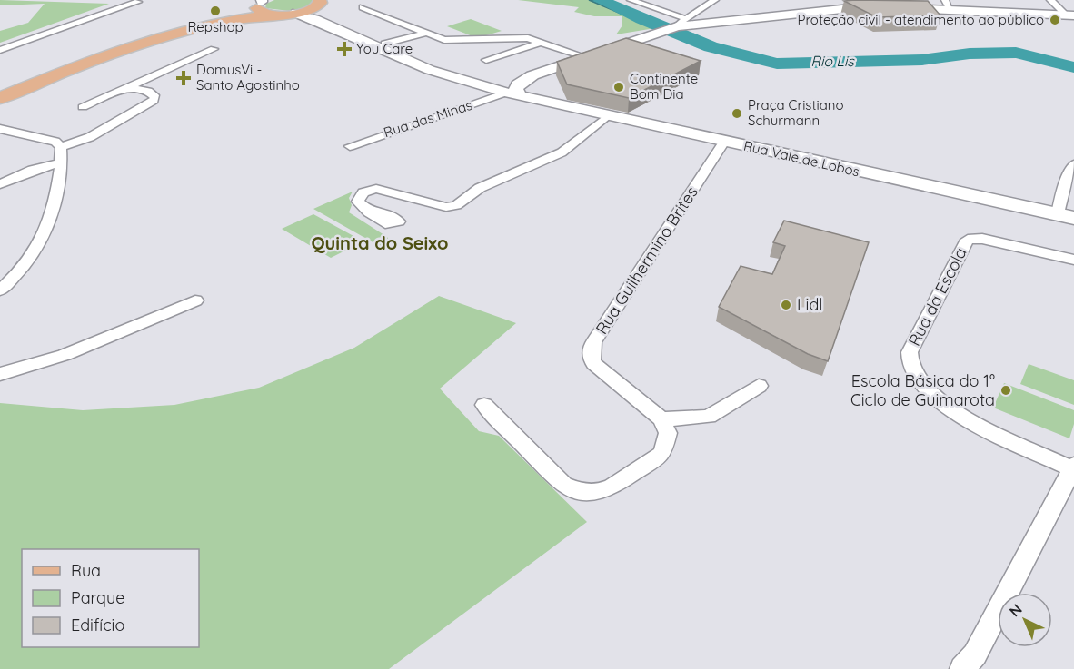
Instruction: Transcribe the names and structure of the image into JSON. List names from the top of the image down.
{
  "streets": {
    "main road": ["Rua Vale de Lobos"],
    "street": ["Rua das Minas", "Rua Guilhermino Brites", "Rua da Escola"]
  },
  "crossings": [
    ["Rua das Minas", "Rua Vale de Lobos"],
    ["Rua Vale de Lobos", "Rua Guilhermino Brites"]
  ],
  "districts": ["Quinta do Seixo"],
  "water": ["Rio Lis"],
  "places": {
    "other": [
      "Repshop",
      "Proteção civil - atendimento ao público",
      "Continente Bom Dia",
      "Praça Cristiano Schurmann",
      "Lidl",
      "Escola Básica do 1° Ciclo de Guimarota"
    ],
    "health": ["You Care", "DomusVi - Santo Agostinho"]
  },
  "legend": ["Rua", "Parque", "Edifício"],
  "north": "top left"
}
